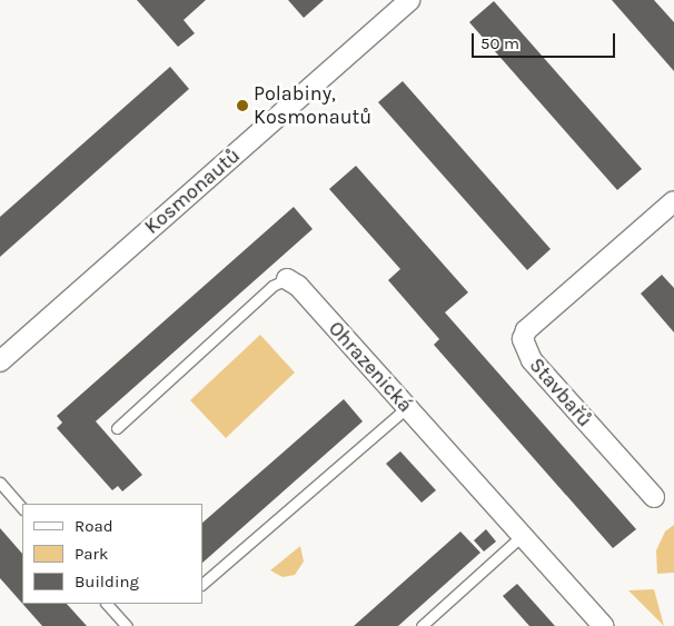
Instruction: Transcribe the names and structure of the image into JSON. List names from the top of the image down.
{
  "streets": {
    "street": ["Kosmonautů", "Ohrazenická", "Stavbařů"]
  },
  "places": ["Polabiny, Kosmonautů"],
  "legend": ["Road", "Park", "Building"],
  "scale_bar": "50 m"
}
